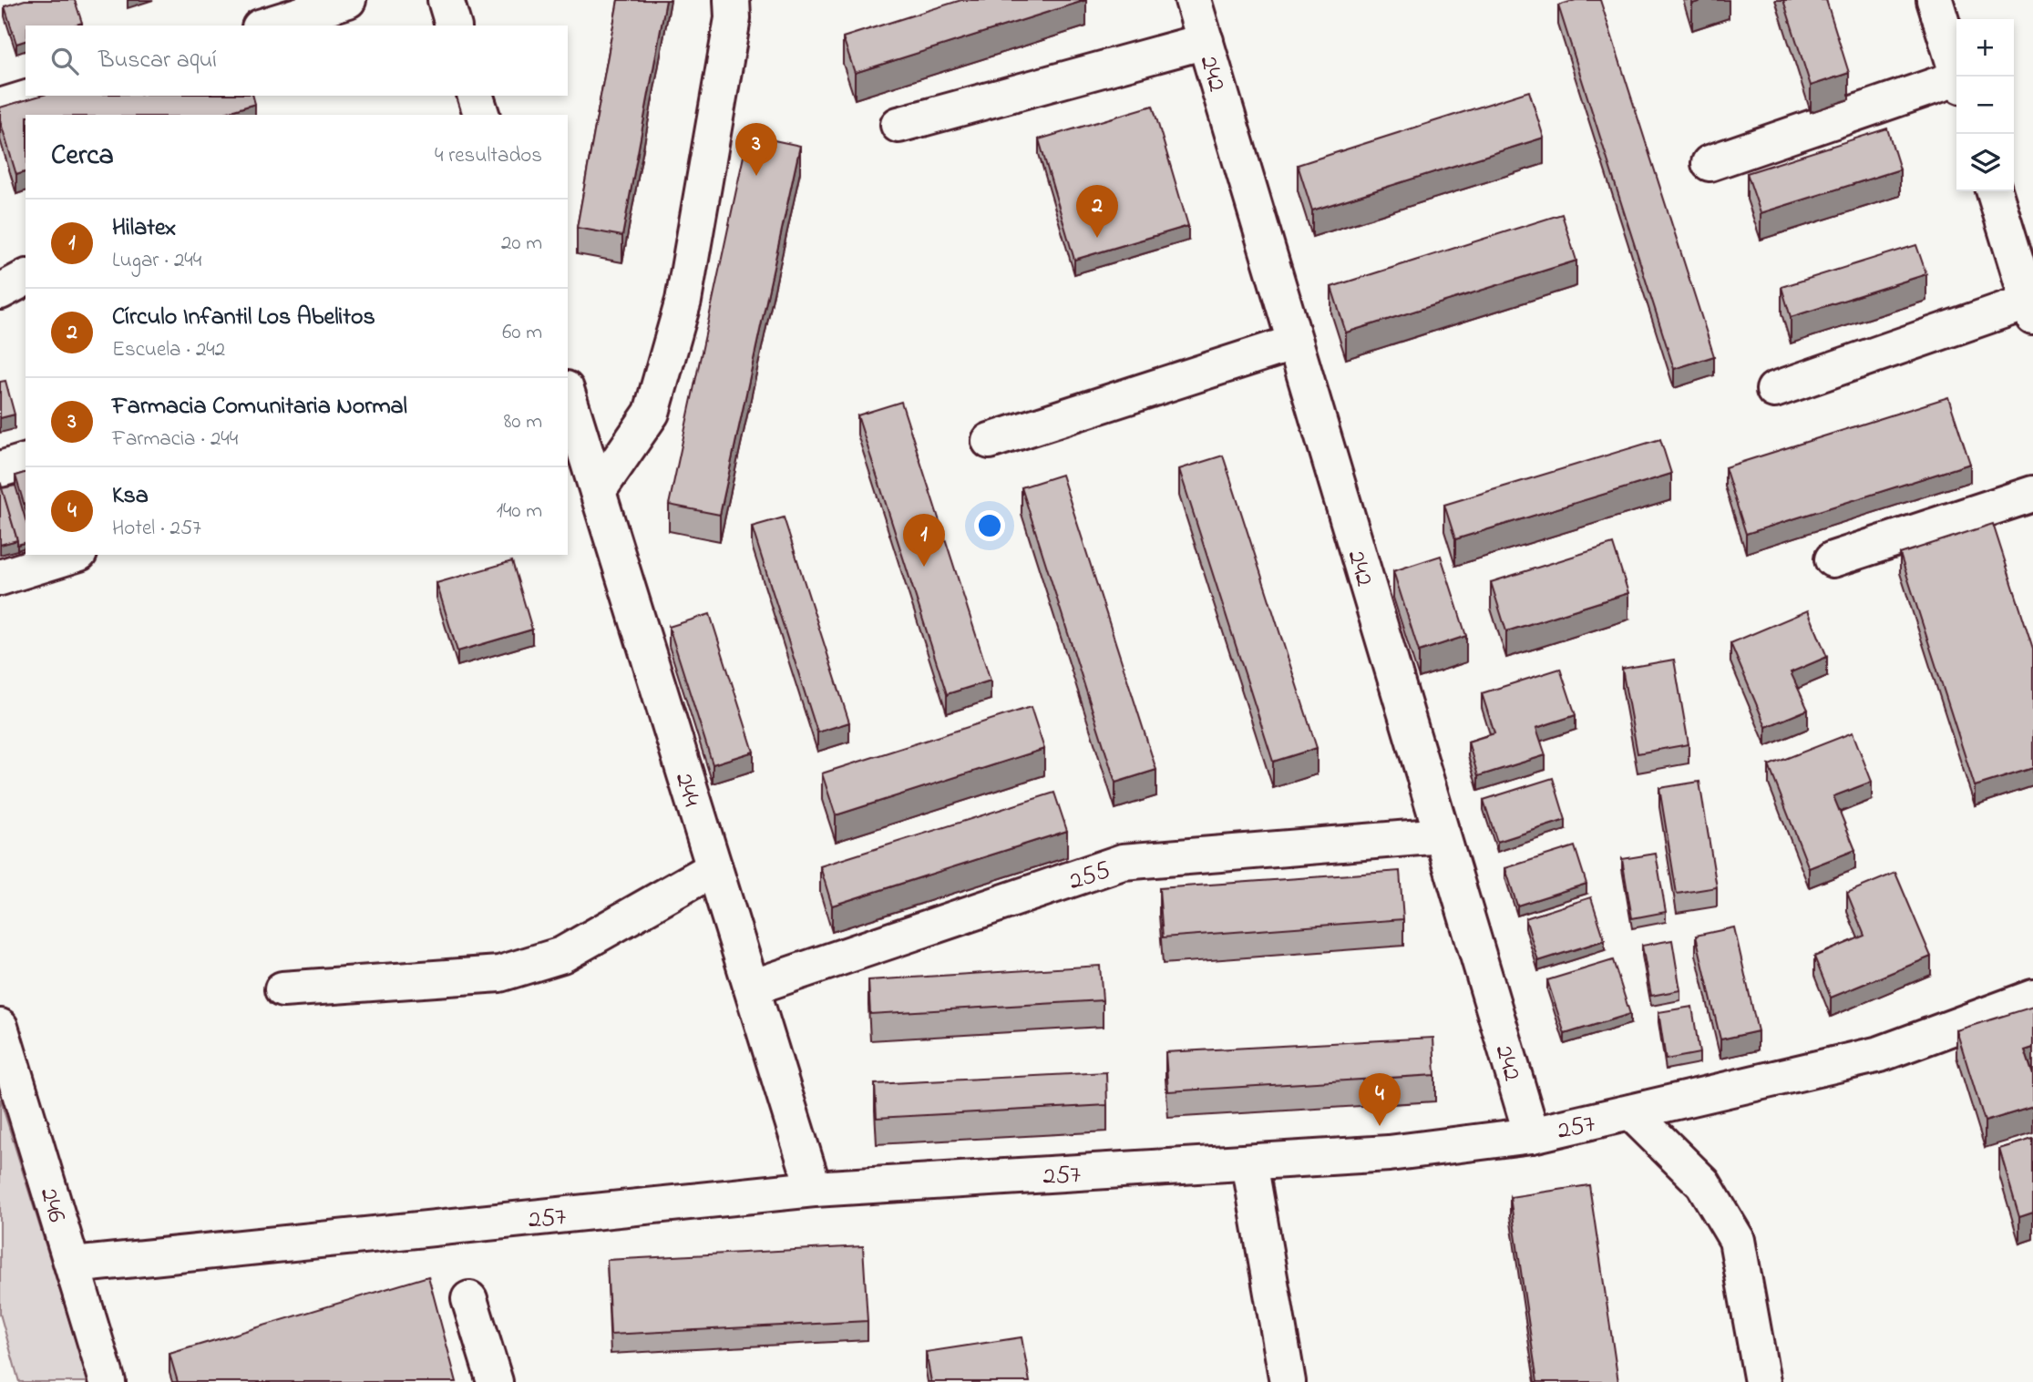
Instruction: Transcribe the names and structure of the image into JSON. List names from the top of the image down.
{
  "streets": {
    "street": [
      "242",
      "244",
      "255",
      "257",
      "246"
    ]
  },
  "crossings": [
    ["242", "255"],
    ["242", "257"],
    ["244", "255"],
    ["244", "257"],
    ["257", "246"]
  ],
  "page": {
    "map_buttons": ["+", "−"],
    "search": "Buscar aquí",
    "heading": ["Cerca", "4 resultados"],
    "pins": [
      "3",
      "2",
      "1",
      "4"
    ],
    "list": [
      {
        "mark": "1",
        "name": "Hilatex",
        "note": "Lugar · 244",
        "value": "20 m"
      },
      {
        "mark": "2",
        "name": "Círculo Infantil Los Abelitos",
        "note": "Escuela · 242",
        "value": "60 m"
      },
      {
        "mark": "3",
        "name": "Farmacia Comunitaria Normal",
        "note": "Farmacia · 244",
        "value": "80 m"
      },
      {
        "mark": "4",
        "name": "Ksa",
        "note": "Hotel · 257",
        "value": "140 m"
      }
    ]
  }
}
